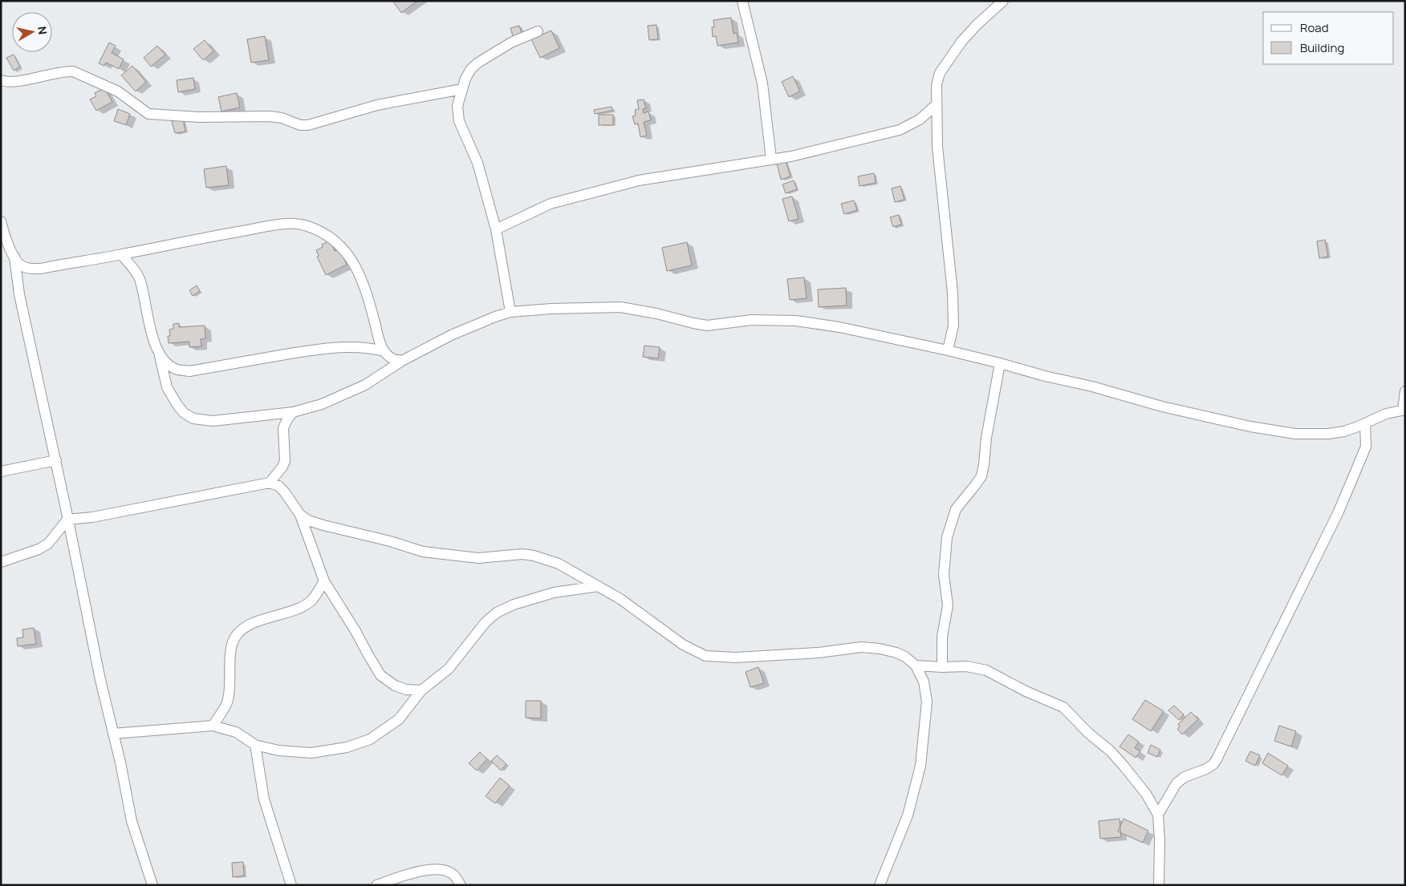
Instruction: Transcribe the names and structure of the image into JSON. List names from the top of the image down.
{
  "legend": ["Road", "Building"],
  "north": "right"
}
